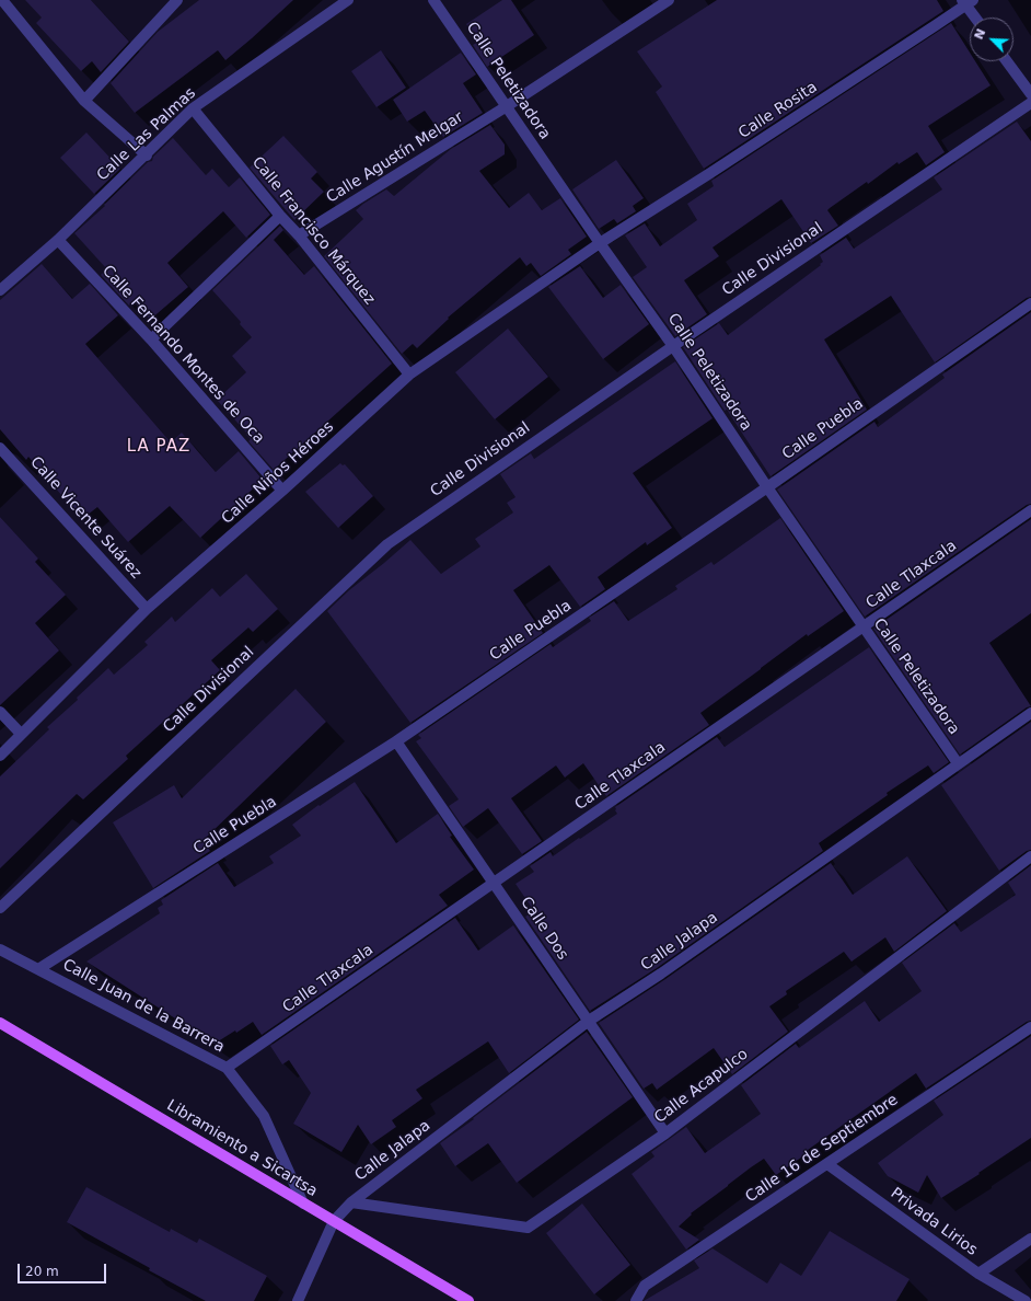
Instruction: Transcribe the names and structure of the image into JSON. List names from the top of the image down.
{
  "streets": {
    "main road": ["Libramiento a Sicartsa"],
    "street": [
      "Calle Peletizadora",
      "Calle Rosita",
      "Calle Las Palmas",
      "Calle Agustín Melgar",
      "Calle Francisco Márquez",
      "Calle Divisional",
      "Calle Fernando Montes de Oca",
      "Calle Puebla",
      "Calle Niños Héroes",
      "Calle Vicente Suárez",
      "Calle Tlaxcala",
      "Calle Dos",
      "Calle Jalapa",
      "Calle Juan de la Barrera",
      "Calle Acapulco",
      "Calle 16 de Septiembre",
      "Privada Lirios"
    ]
  },
  "crossings": [
    ["Calle Peletizadora", "Calle Rosita"],
    ["Calle Peletizadora", "Calle Agustín Melgar"],
    ["Calle Peletizadora", "Calle Divisional"],
    ["Calle Peletizadora", "Calle Puebla"],
    ["Calle Peletizadora", "Calle Niños Héroes"],
    ["Calle Peletizadora", "Calle Tlaxcala"],
    ["Calle Peletizadora", "Calle Jalapa"],
    ["Calle Rosita", "Calle Niños Héroes"],
    ["Calle Las Palmas", "Calle Francisco Márquez"],
    ["Calle Las Palmas", "Calle Fernando Montes de Oca"],
    ["Calle Agustín Melgar", "Calle Francisco Márquez"],
    ["Calle Francisco Márquez", "Calle Niños Héroes"],
    ["Calle Fernando Montes de Oca", "Calle Niños Héroes"],
    ["Calle Puebla", "Calle Dos"],
    ["Calle Puebla", "Calle Juan de la Barrera"],
    ["Calle Niños Héroes", "Calle Vicente Suárez"],
    ["Calle Tlaxcala", "Calle Dos"],
    ["Calle Tlaxcala", "Calle Juan de la Barrera"],
    ["Calle Dos", "Calle Jalapa"],
    ["Calle Dos", "Calle Acapulco"],
    ["Calle Jalapa", "Calle Acapulco"],
    ["Calle Jalapa", "Libramiento a Sicartsa"],
    ["Calle Juan de la Barrera", "Libramiento a Sicartsa"],
    ["Calle 16 de Septiembre", "Privada Lirios"]
  ],
  "districts": ["LA PAZ"],
  "scale_bar": "20 m",
  "north": "top left"
}
